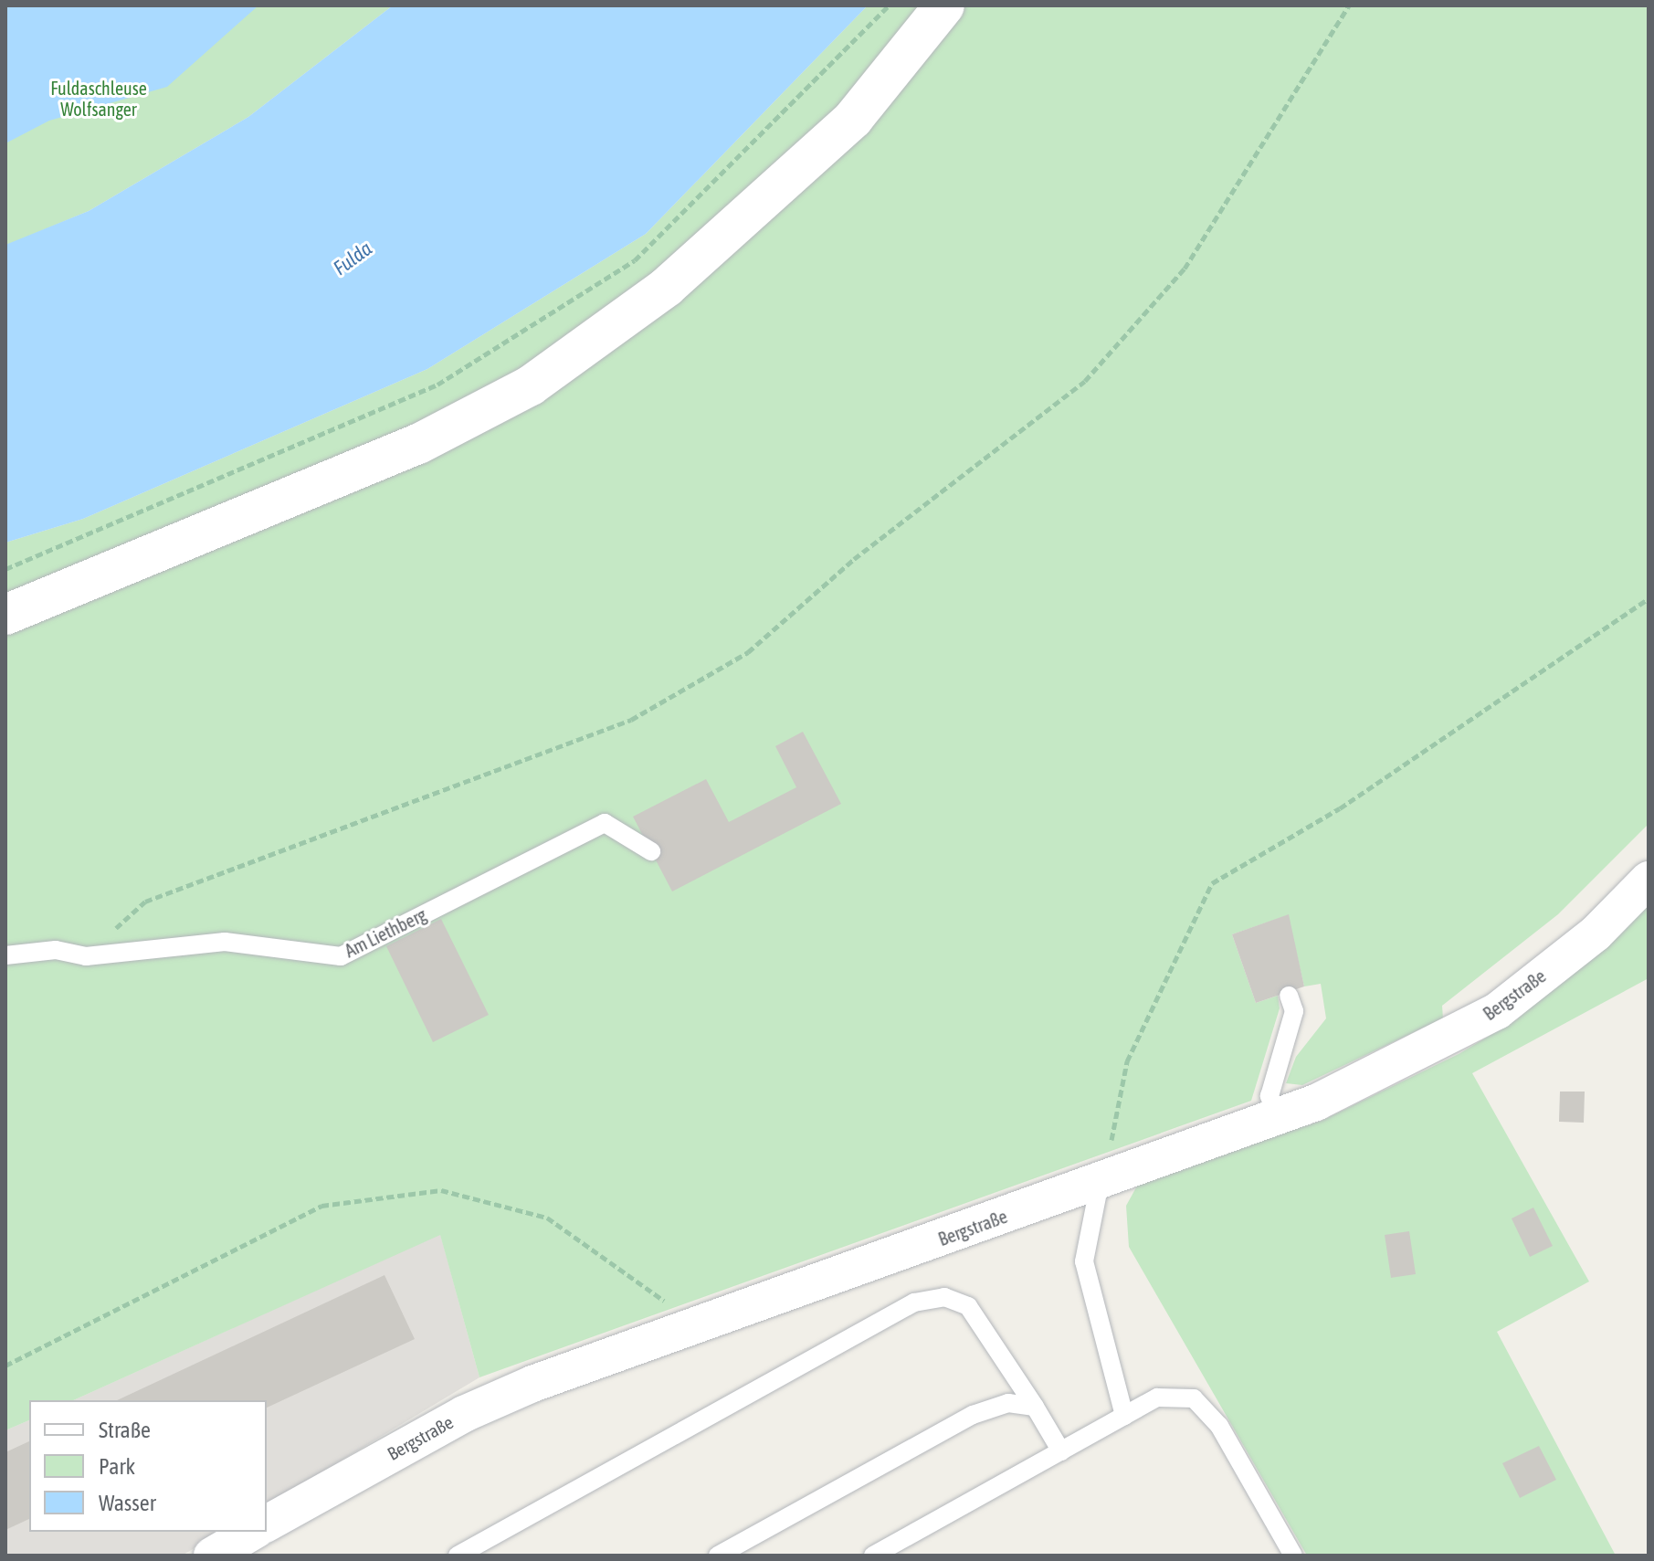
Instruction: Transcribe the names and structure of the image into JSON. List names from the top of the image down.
{
  "streets": {
    "street": ["Bergstraße"],
    "lane": ["Am Liethberg"]
  },
  "water": ["Fulda"],
  "parks": ["Fuldaschleuse Wolfsanger"],
  "legend": ["Straße", "Park", "Wasser"]
}
